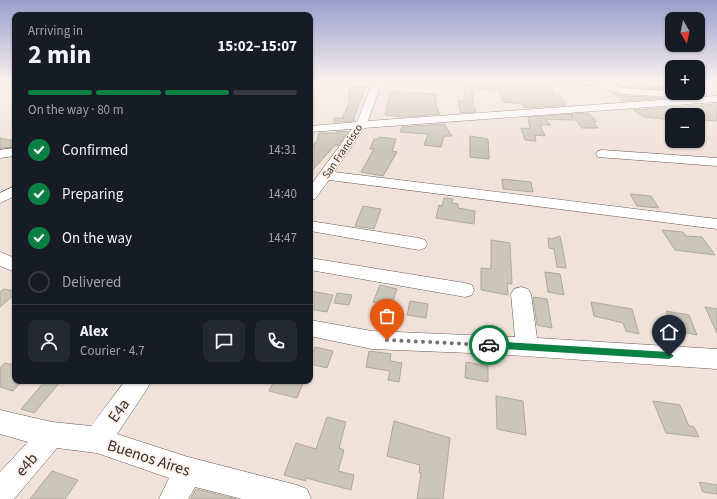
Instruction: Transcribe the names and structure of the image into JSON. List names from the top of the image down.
{
  "streets": {
    "street": [
      "San Francisco",
      "E4a",
      "Buenos Aires",
      "e4b"
    ]
  },
  "crossings": [
    ["E4a", "Buenos Aires"],
    ["Buenos Aires", "e4b"]
  ],
  "north": "bottom",
  "page": {
    "map_buttons": ["+", "−"],
    "heading": ["2 min", "Arriving in", "15:02–15:07"],
    "panel": ["Alex", "Courier · 4.7"],
    "bar": "On the way · 80 m",
    "list": [
      ["Confirmed", "14:31"],
      ["Preparing", "14:40"],
      ["On the way", "14:47"],
      "Delivered"
    ]
  }
}
